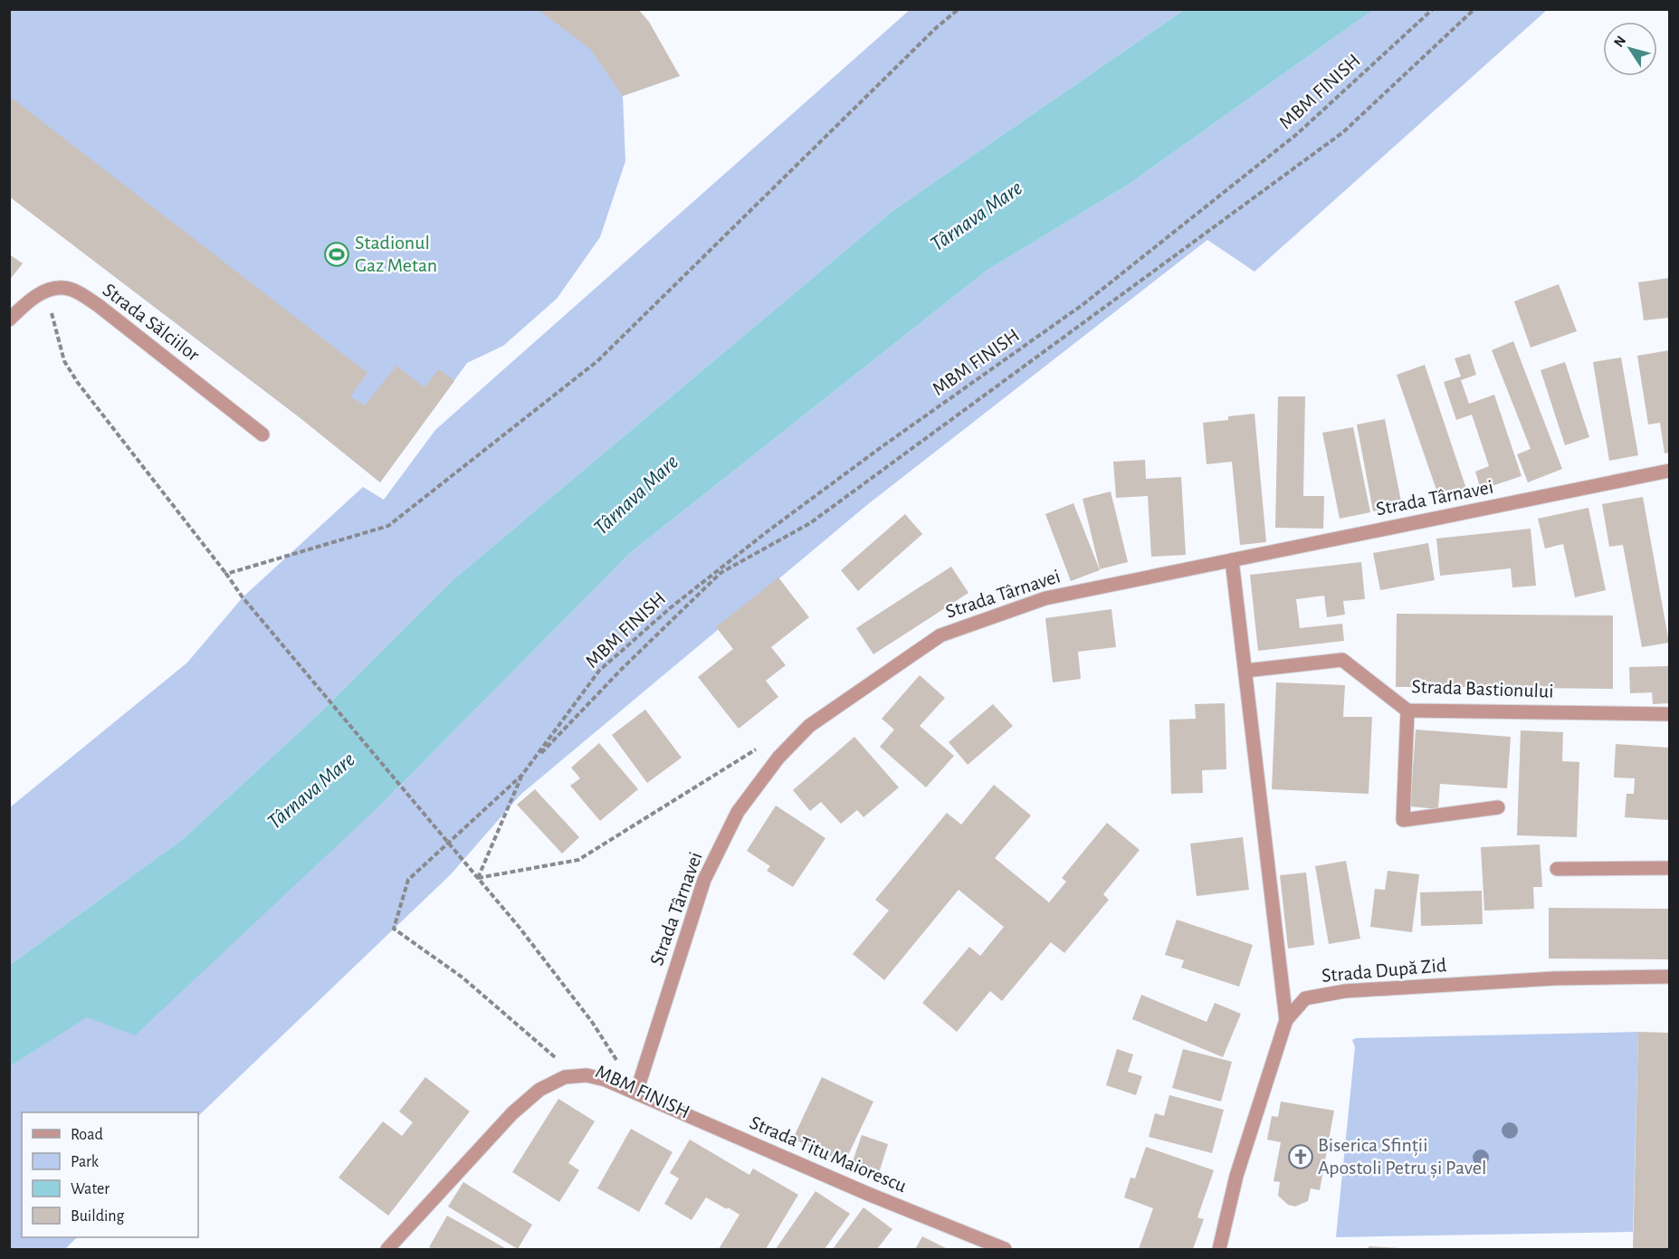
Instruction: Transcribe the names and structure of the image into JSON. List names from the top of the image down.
{
  "streets": {
    "street": [
      "Strada Sălciilor",
      "Strada Târnavei",
      "Strada Bastionului",
      "Strada După Zid",
      "Strada Titu Maiorescu"
    ],
    "path": ["MBM FINISH"]
  },
  "crossings": [
    ["Strada Târnavei", "Strada Titu Maiorescu"]
  ],
  "water": ["Târnava Mare"],
  "places": {
    "sports": ["Stadionul Gaz Metan"],
    "church": ["Biserica Sfinții Apostoli Petru și Pavel"]
  },
  "legend": [
    "Road",
    "Park",
    "Water",
    "Building"
  ],
  "north": "top left"
}
